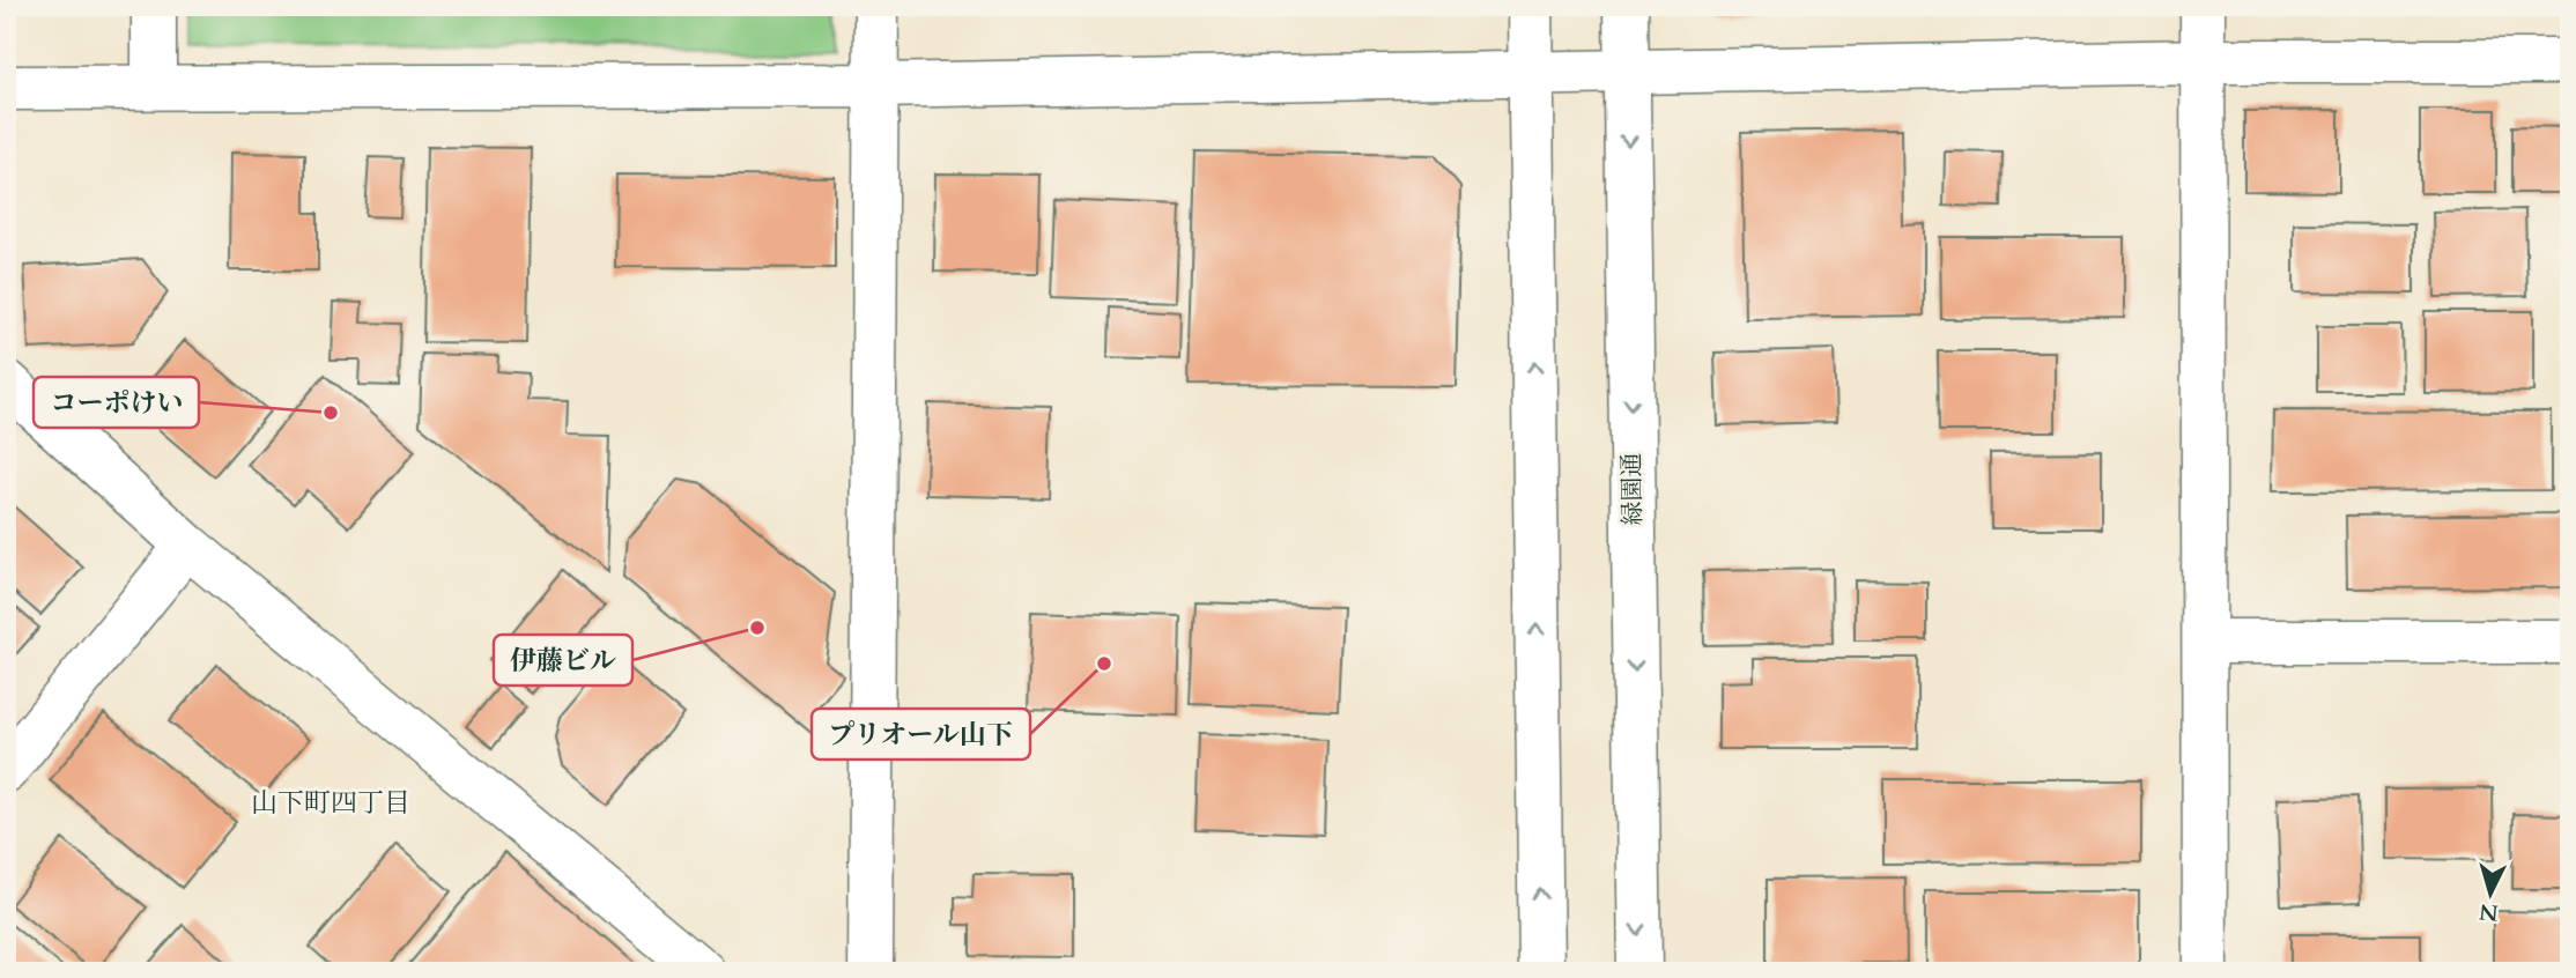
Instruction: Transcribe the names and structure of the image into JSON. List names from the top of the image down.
{
  "streets": {
    "street": ["緑園通"]
  },
  "districts": ["山下町四丁目"],
  "places": ["コーポけい", "伊藤ビル", "プリオール山下"],
  "north": "bottom"
}
